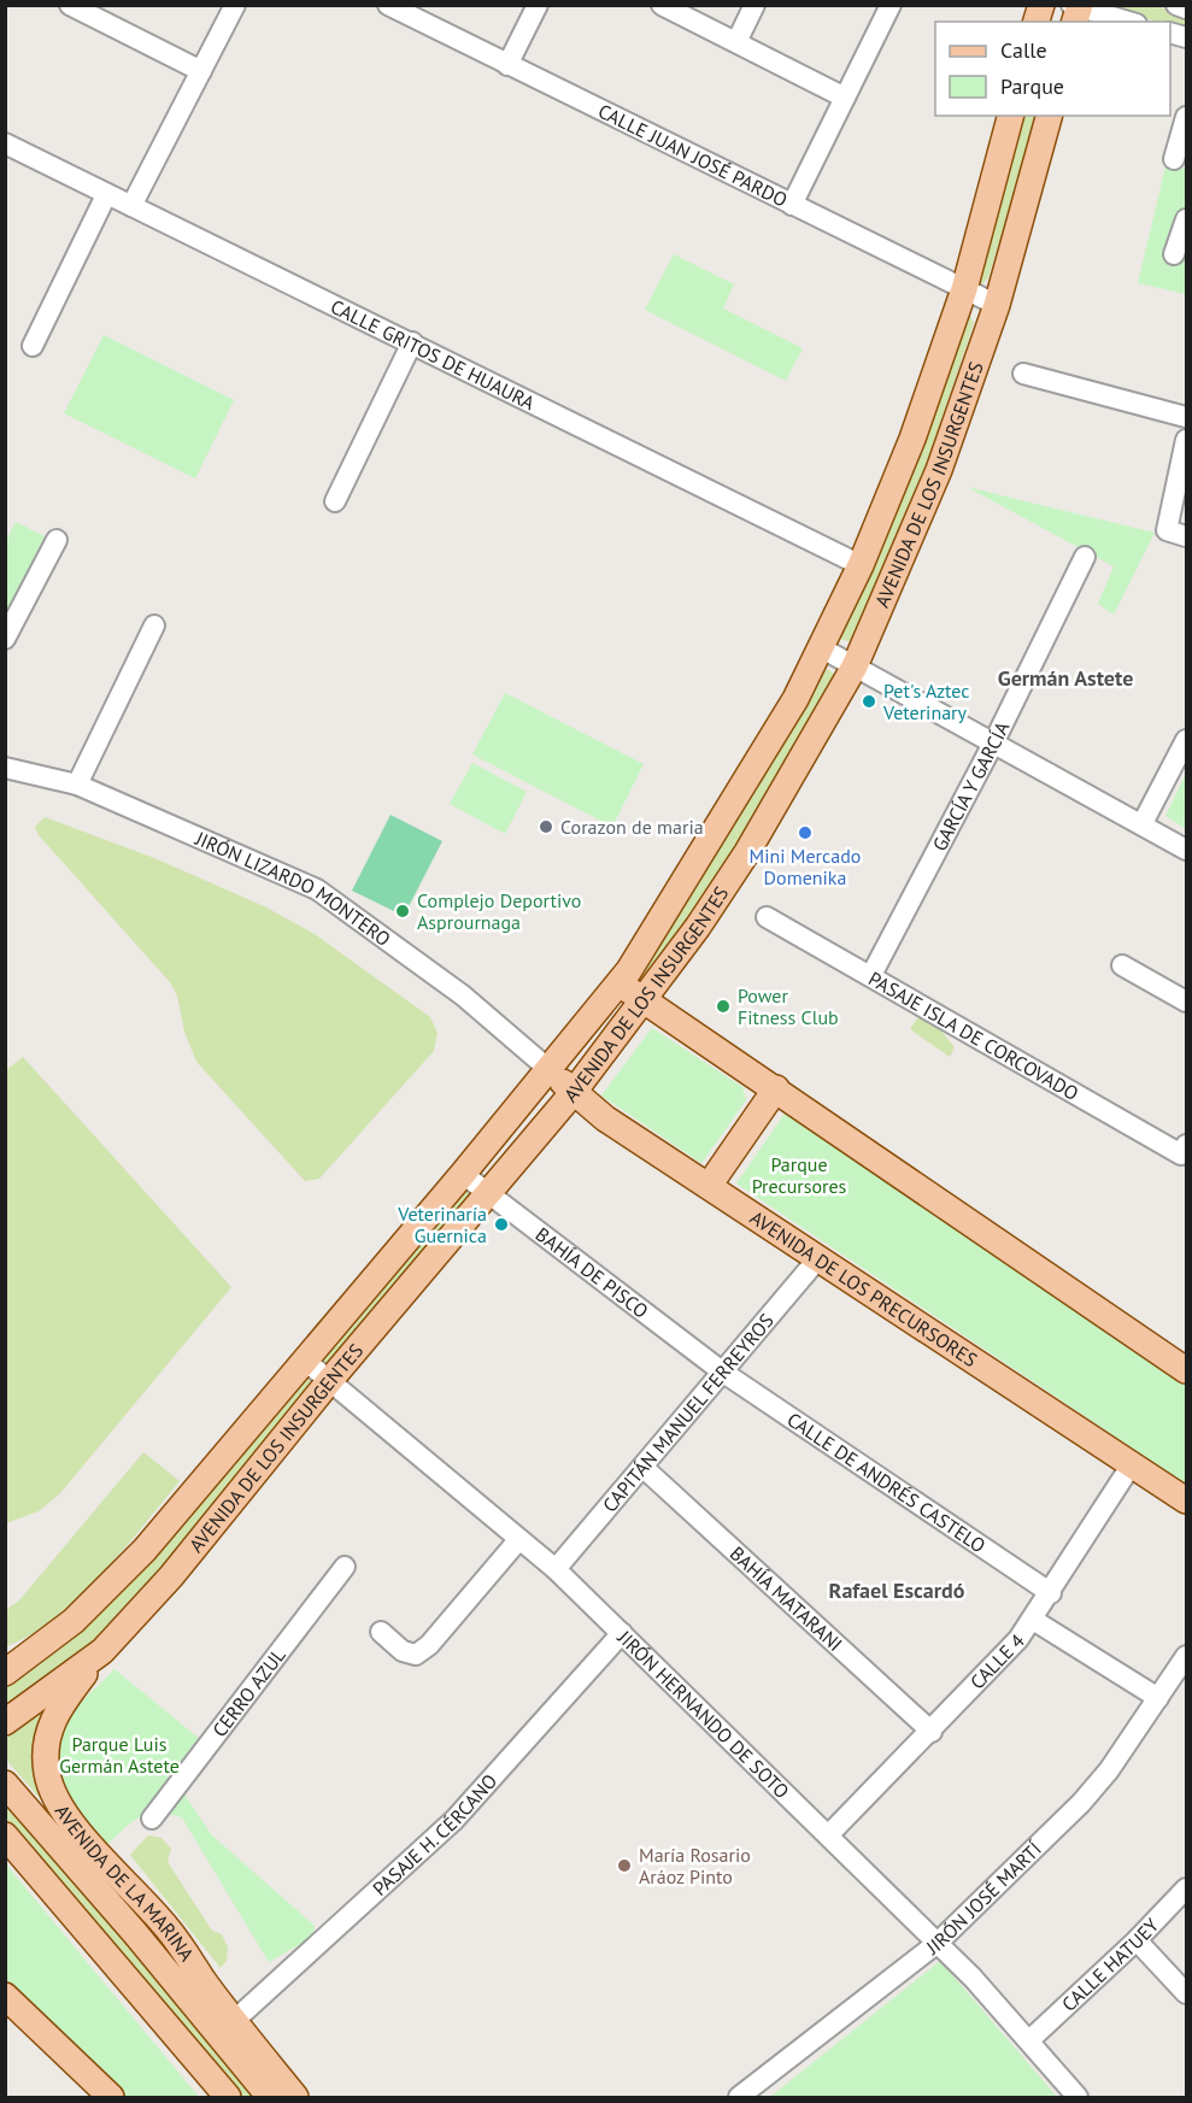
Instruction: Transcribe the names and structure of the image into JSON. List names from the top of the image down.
{
  "streets": {
    "main road": ["AVENIDA DE LOS INSURGENTES", "AVENIDA DE LOS PRECURSORES", "AVENIDA DE LA MARINA"],
    "street": [
      "CALLE JUAN JOSÉ PARDO",
      "CALLE GRITOS DE HUAURA",
      "GARCÍA Y GARCÍA",
      "JIRÓN LIZARDO MONTERO",
      "PASAJE ISLA DE CORCOVADO",
      "BAHÍA DE PISCO",
      "CAPITÁN MANUEL FERREYROS",
      "CALLE DE ANDRÉS CASTELO",
      "BAHÍA MATARANI",
      "CALLE 4",
      "CERRO AZUL",
      "JIRÓN HERNANDO DE SOTO",
      "PASAJE H. CÉRCANO",
      "JIRÓN JOSÉ MARTÍ",
      "CALLE HATUEY"
    ]
  },
  "crossings": [
    ["CALLE JUAN JOSÉ PARDO", "AVENIDA DE LOS INSURGENTES"],
    ["CALLE GRITOS DE HUAURA", "AVENIDA DE LOS INSURGENTES"],
    ["AVENIDA DE LOS INSURGENTES", "JIRÓN LIZARDO MONTERO"],
    ["AVENIDA DE LOS INSURGENTES", "BAHÍA DE PISCO"],
    ["AVENIDA DE LOS INSURGENTES", "AVENIDA DE LOS PRECURSORES"],
    ["AVENIDA DE LOS INSURGENTES", "JIRÓN HERNANDO DE SOTO"],
    ["AVENIDA DE LOS INSURGENTES", "AVENIDA DE LA MARINA"],
    ["GARCÍA Y GARCÍA", "PASAJE ISLA DE CORCOVADO"],
    ["JIRÓN LIZARDO MONTERO", "AVENIDA DE LOS PRECURSORES"],
    ["BAHÍA DE PISCO", "CAPITÁN MANUEL FERREYROS"],
    ["BAHÍA DE PISCO", "CALLE DE ANDRÉS CASTELO"],
    ["AVENIDA DE LOS PRECURSORES", "CAPITÁN MANUEL FERREYROS"],
    ["AVENIDA DE LOS PRECURSORES", "CALLE 4"],
    ["CAPITÁN MANUEL FERREYROS", "CALLE DE ANDRÉS CASTELO"],
    ["CAPITÁN MANUEL FERREYROS", "BAHÍA MATARANI"],
    ["CAPITÁN MANUEL FERREYROS", "JIRÓN HERNANDO DE SOTO"],
    ["CALLE DE ANDRÉS CASTELO", "CALLE 4"],
    ["BAHÍA MATARANI", "CALLE 4"],
    ["CALLE 4", "JIRÓN HERNANDO DE SOTO"],
    ["JIRÓN HERNANDO DE SOTO", "PASAJE H. CÉRCANO"],
    ["JIRÓN HERNANDO DE SOTO", "JIRÓN JOSÉ MARTÍ"],
    ["JIRÓN HERNANDO DE SOTO", "CALLE HATUEY"],
    ["PASAJE H. CÉRCANO", "AVENIDA DE LA MARINA"]
  ],
  "districts": ["Germán Astete", "Rafael Escardó"],
  "parks": ["Parque Precursores", "Parque Luis Germán Astete"],
  "places": [
    "Pet's Aztec Veterinary",
    "Corazon de maria",
    "Mini Mercado Domenika",
    "Complejo Deportivo Asprournaga",
    "Power Fitness Club",
    "Veterinaría Guernica",
    "María Rosario Aráoz Pinto"
  ],
  "legend": ["Calle", "Parque"]
}
